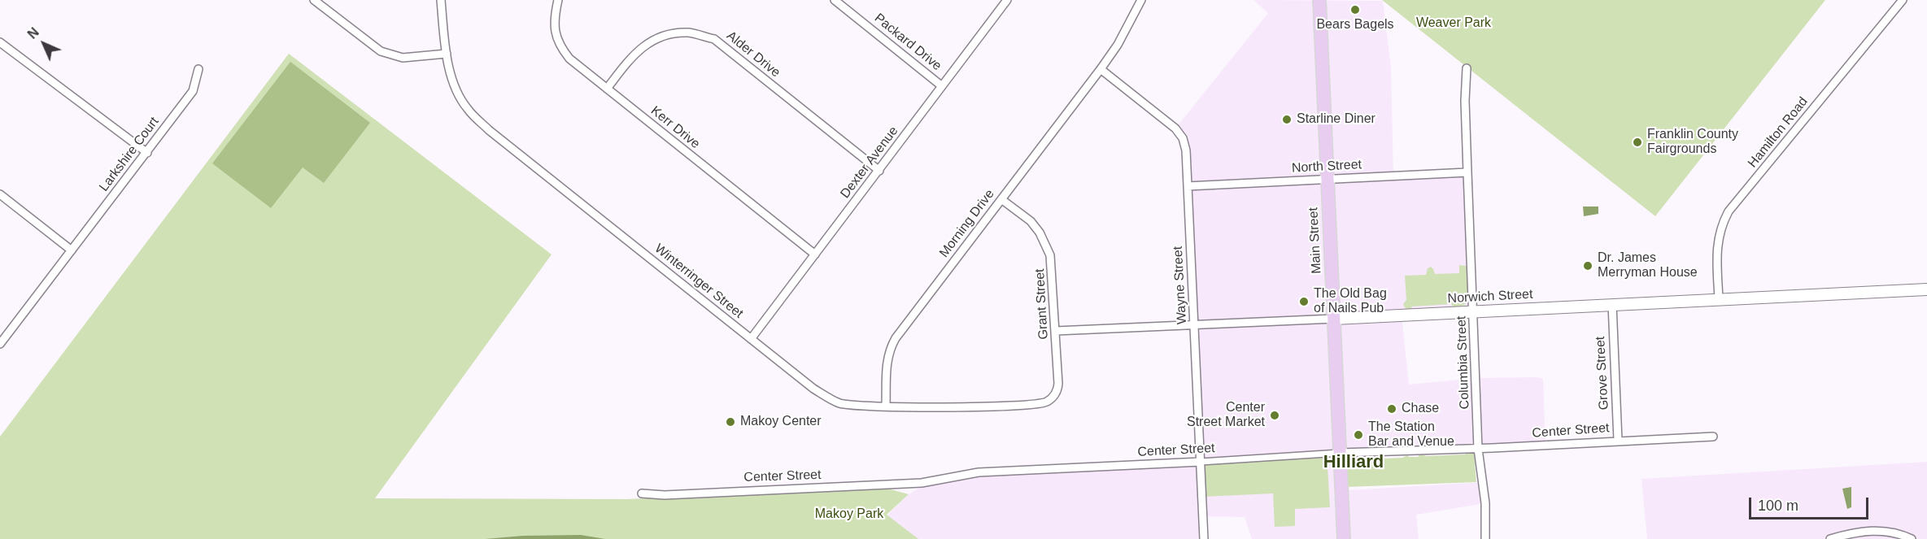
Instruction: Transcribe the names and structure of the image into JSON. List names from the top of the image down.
{
  "streets": {
    "main road": ["Main Street", "Norwich Street"],
    "street": [
      "Packard Drive",
      "Alder Drive",
      "Kerr Drive",
      "Hamilton Road",
      "Larkshire Court",
      "Dexter Avenue",
      "North Street",
      "Morning Drive",
      "Winterringer Street",
      "Wayne Street",
      "Grant Street",
      "Columbia Street",
      "Grove Street",
      "Center Street"
    ]
  },
  "crossings": [
    ["Packard Drive", "Dexter Avenue"],
    ["Alder Drive", "Kerr Drive"],
    ["Alder Drive", "Dexter Avenue"],
    ["Kerr Drive", "Dexter Avenue"],
    ["Hamilton Road", "Norwich Street"],
    ["Dexter Avenue", "Winterringer Street"],
    ["North Street", "Main Street"],
    ["North Street", "Wayne Street"],
    ["North Street", "Columbia Street"],
    ["Morning Drive", "Winterringer Street"],
    ["Morning Drive", "Wayne Street"],
    ["Morning Drive", "Grant Street"],
    ["Main Street", "Norwich Street"],
    ["Main Street", "Center Street"],
    ["Winterringer Street", "Grant Street"],
    ["Wayne Street", "Norwich Street"],
    ["Wayne Street", "Center Street"],
    ["Norwich Street", "Grant Street"],
    ["Norwich Street", "Columbia Street"],
    ["Norwich Street", "Grove Street"],
    ["Columbia Street", "Center Street"],
    ["Grove Street", "Center Street"]
  ],
  "districts": ["Hilliard"],
  "parks": ["Weaver Park", "Makoy Park"],
  "places": [
    "Bears Bagels",
    "Starline Diner",
    "Franklin County Fairgrounds",
    "Dr. James Merryman House",
    "The Old Bag of Nails Pub",
    "Chase",
    "Center Street Market",
    "Makoy Center",
    "The Station Bar and Venue"
  ],
  "scale_bar": "100 m",
  "north": "top left"
}
